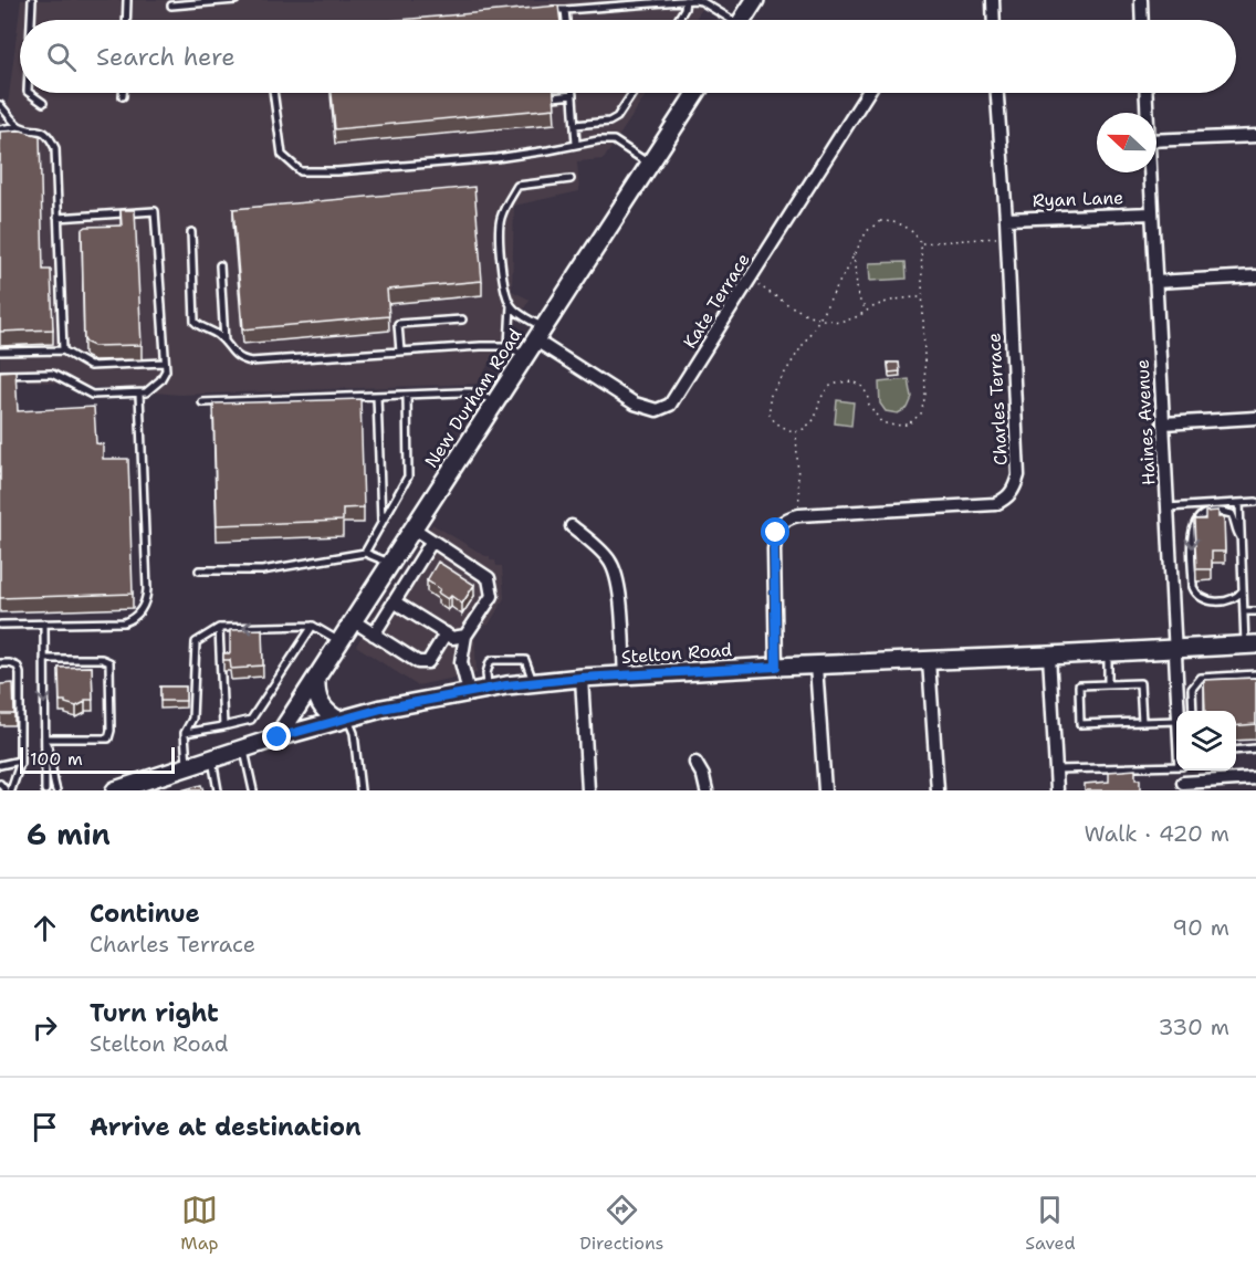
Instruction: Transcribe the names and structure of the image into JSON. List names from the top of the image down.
{
  "streets": {
    "main road": ["New Durham Road", "Stelton Road"],
    "street": [
      "Ryan Lane",
      "Kate Terrace",
      "Charles Terrace",
      "Haines Avenue"
    ]
  },
  "crossings": [
    ["Ryan Lane", "Charles Terrace"],
    ["Ryan Lane", "Haines Avenue"],
    ["Kate Terrace", "New Durham Road"],
    ["New Durham Road", "Stelton Road"],
    ["Haines Avenue", "Stelton Road"]
  ],
  "scale_bar": "100 m",
  "north": "left",
  "page": {
    "search": "Search here",
    "scale": "100 m",
    "heading": ["6 min", "Walk · 420 m"],
    "list": [
      ["Continue", "Charles Terrace", "90 m"],
      ["Turn right", "Stelton Road", "330 m"],
      "Arrive at destination"
    ],
    "nav": ["Map", "Directions", "Saved"]
  }
}
